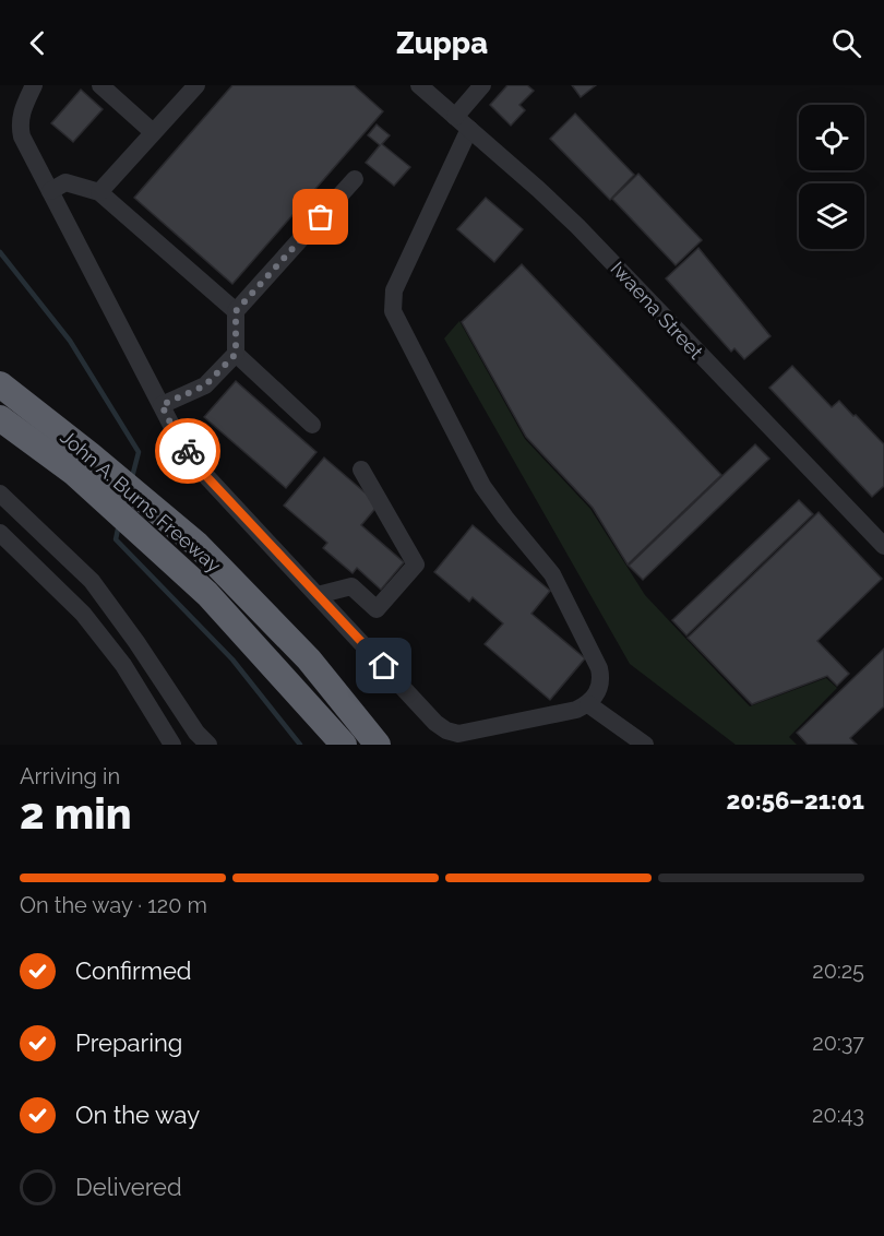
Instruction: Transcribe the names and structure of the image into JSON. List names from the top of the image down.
{
  "streets": {
    "highway": ["John A. Burns Freeway"],
    "street": ["Iwaena Street"]
  },
  "page": {
    "header": "Zuppa",
    "heading": ["2 min", "Arriving in", "20:56–21:01"],
    "bar": "On the way · 120 m",
    "list": [
      ["Confirmed", "20:25"],
      ["Preparing", "20:37"],
      ["On the way", "20:43"],
      "Delivered"
    ]
  }
}
